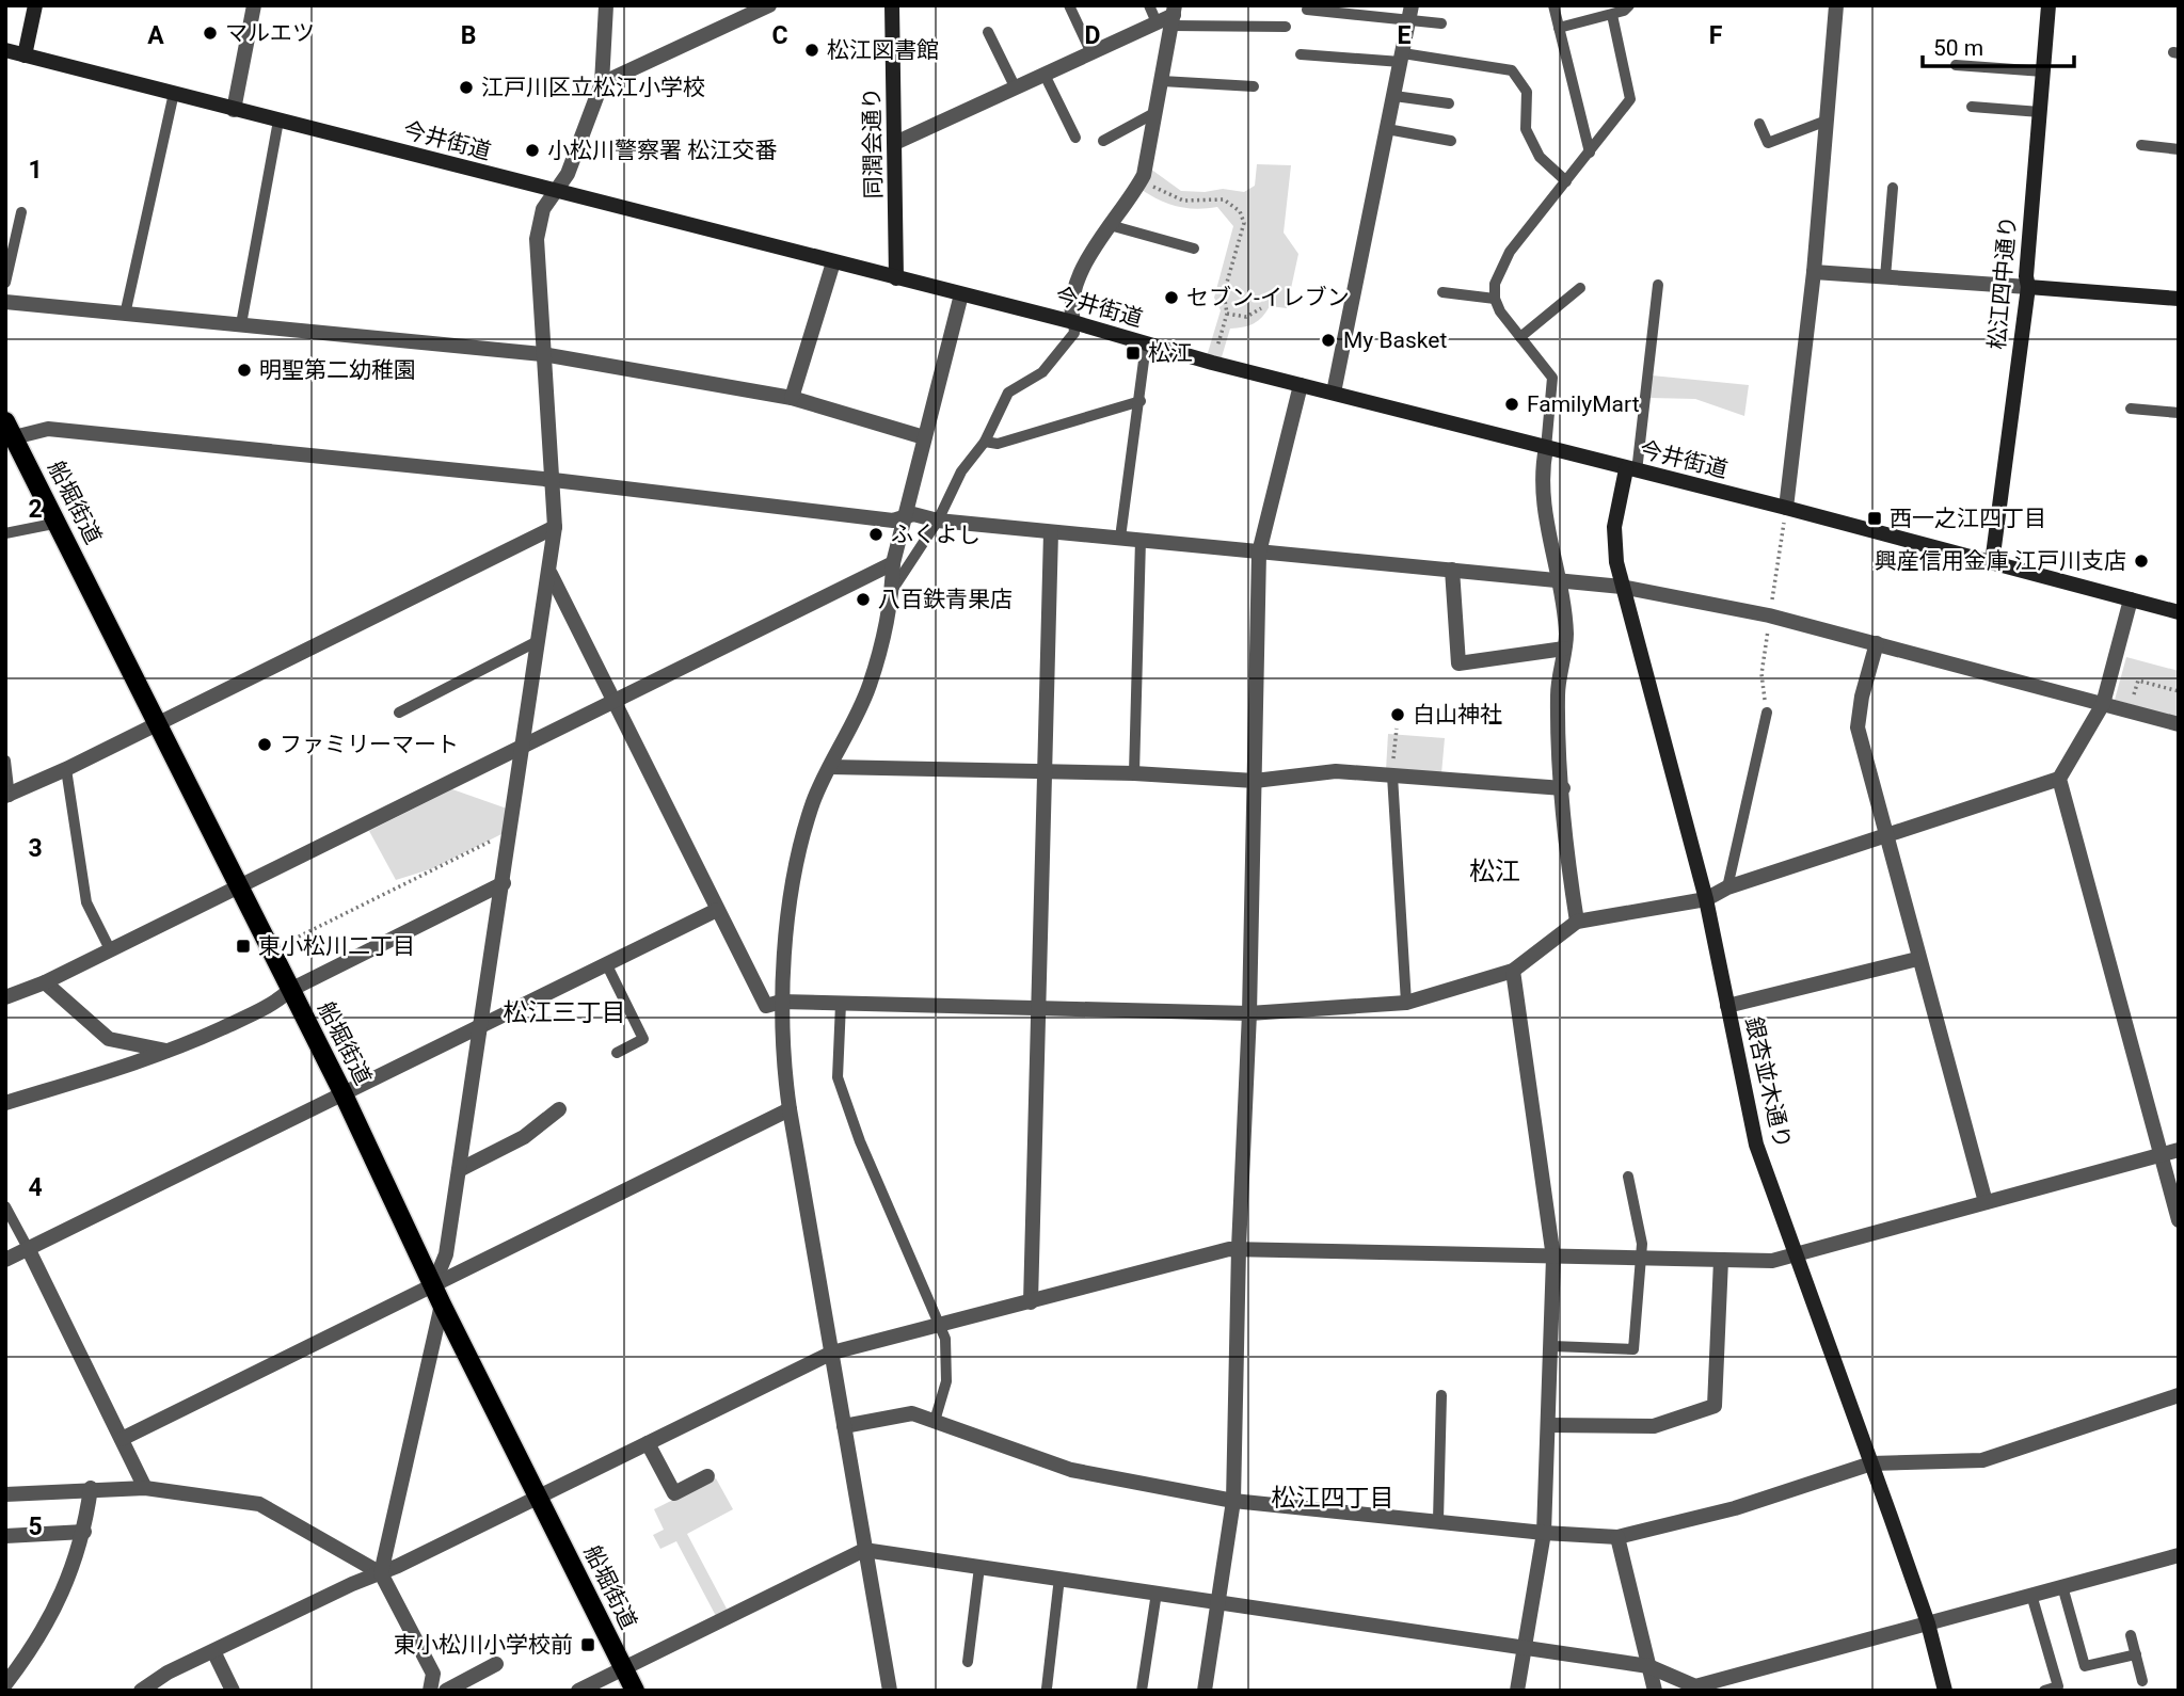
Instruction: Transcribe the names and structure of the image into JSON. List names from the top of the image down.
{
  "streets": {
    "main road": ["船堀街道"],
    "street": [
      "今井街道",
      "同潤会通り",
      "松江四中通り",
      "銀杏並木通り"
    ]
  },
  "crossings": [
    ["今井街道", "同潤会通り"],
    ["今井街道", "松江四中通り"],
    ["今井街道", "銀杏並木通り"]
  ],
  "districts": ["松江", "松江三丁目", "松江四丁目"],
  "places": {
    "other": [
      "マルエツ",
      "松江図書館",
      "江戸川区立松江小学校",
      "小松川警察署 松江交番",
      "セブン-イレブン",
      "My Basket",
      "明聖第二幼稚園",
      "FamilyMart",
      "ふくよし",
      "興産信用金庫 江戸川支店",
      "八百鉄青果店",
      "白山神社",
      "ファミリーマート"
    ],
    "transit": [
      "松江",
      "西一之江四丁目",
      "東小松川二丁目",
      "東小松川小学校前"
    ]
  },
  "scale_bar": "50 m",
  "grid": {
    "columns": [
      "A",
      "B",
      "C",
      "D",
      "E",
      "F"
    ],
    "rows": [
      "1",
      "2",
      "3",
      "4",
      "5"
    ]
  }
}
